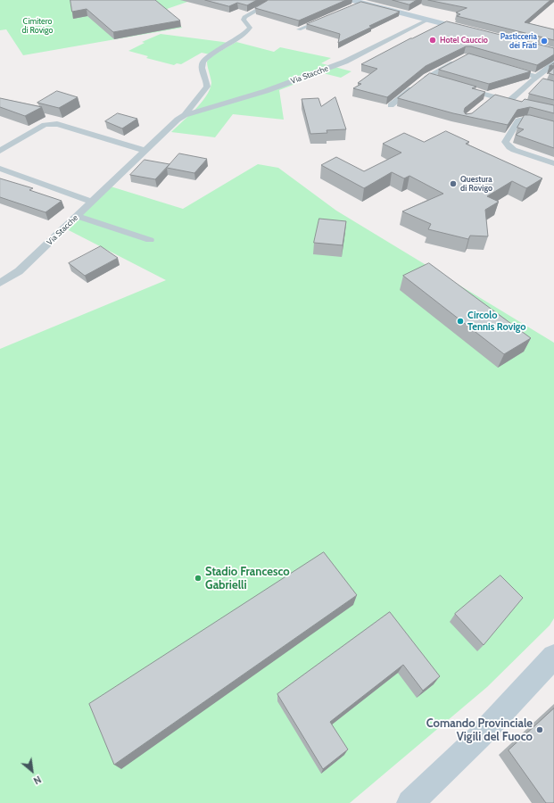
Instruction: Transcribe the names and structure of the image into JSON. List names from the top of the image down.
{
  "streets": {
    "street": ["Via Stacche"]
  },
  "parks": ["Cimitero di Rovigo"],
  "places": [
    "Hotel Cauccio",
    "Pasticceria dei Frati",
    "Questura di Rovigo",
    "Circolo Tennis Rovigo",
    "Stadio Francesco Gabrielli",
    "Comando Provinciale Vigili del Fuoco"
  ],
  "north": "bottom right"
}
